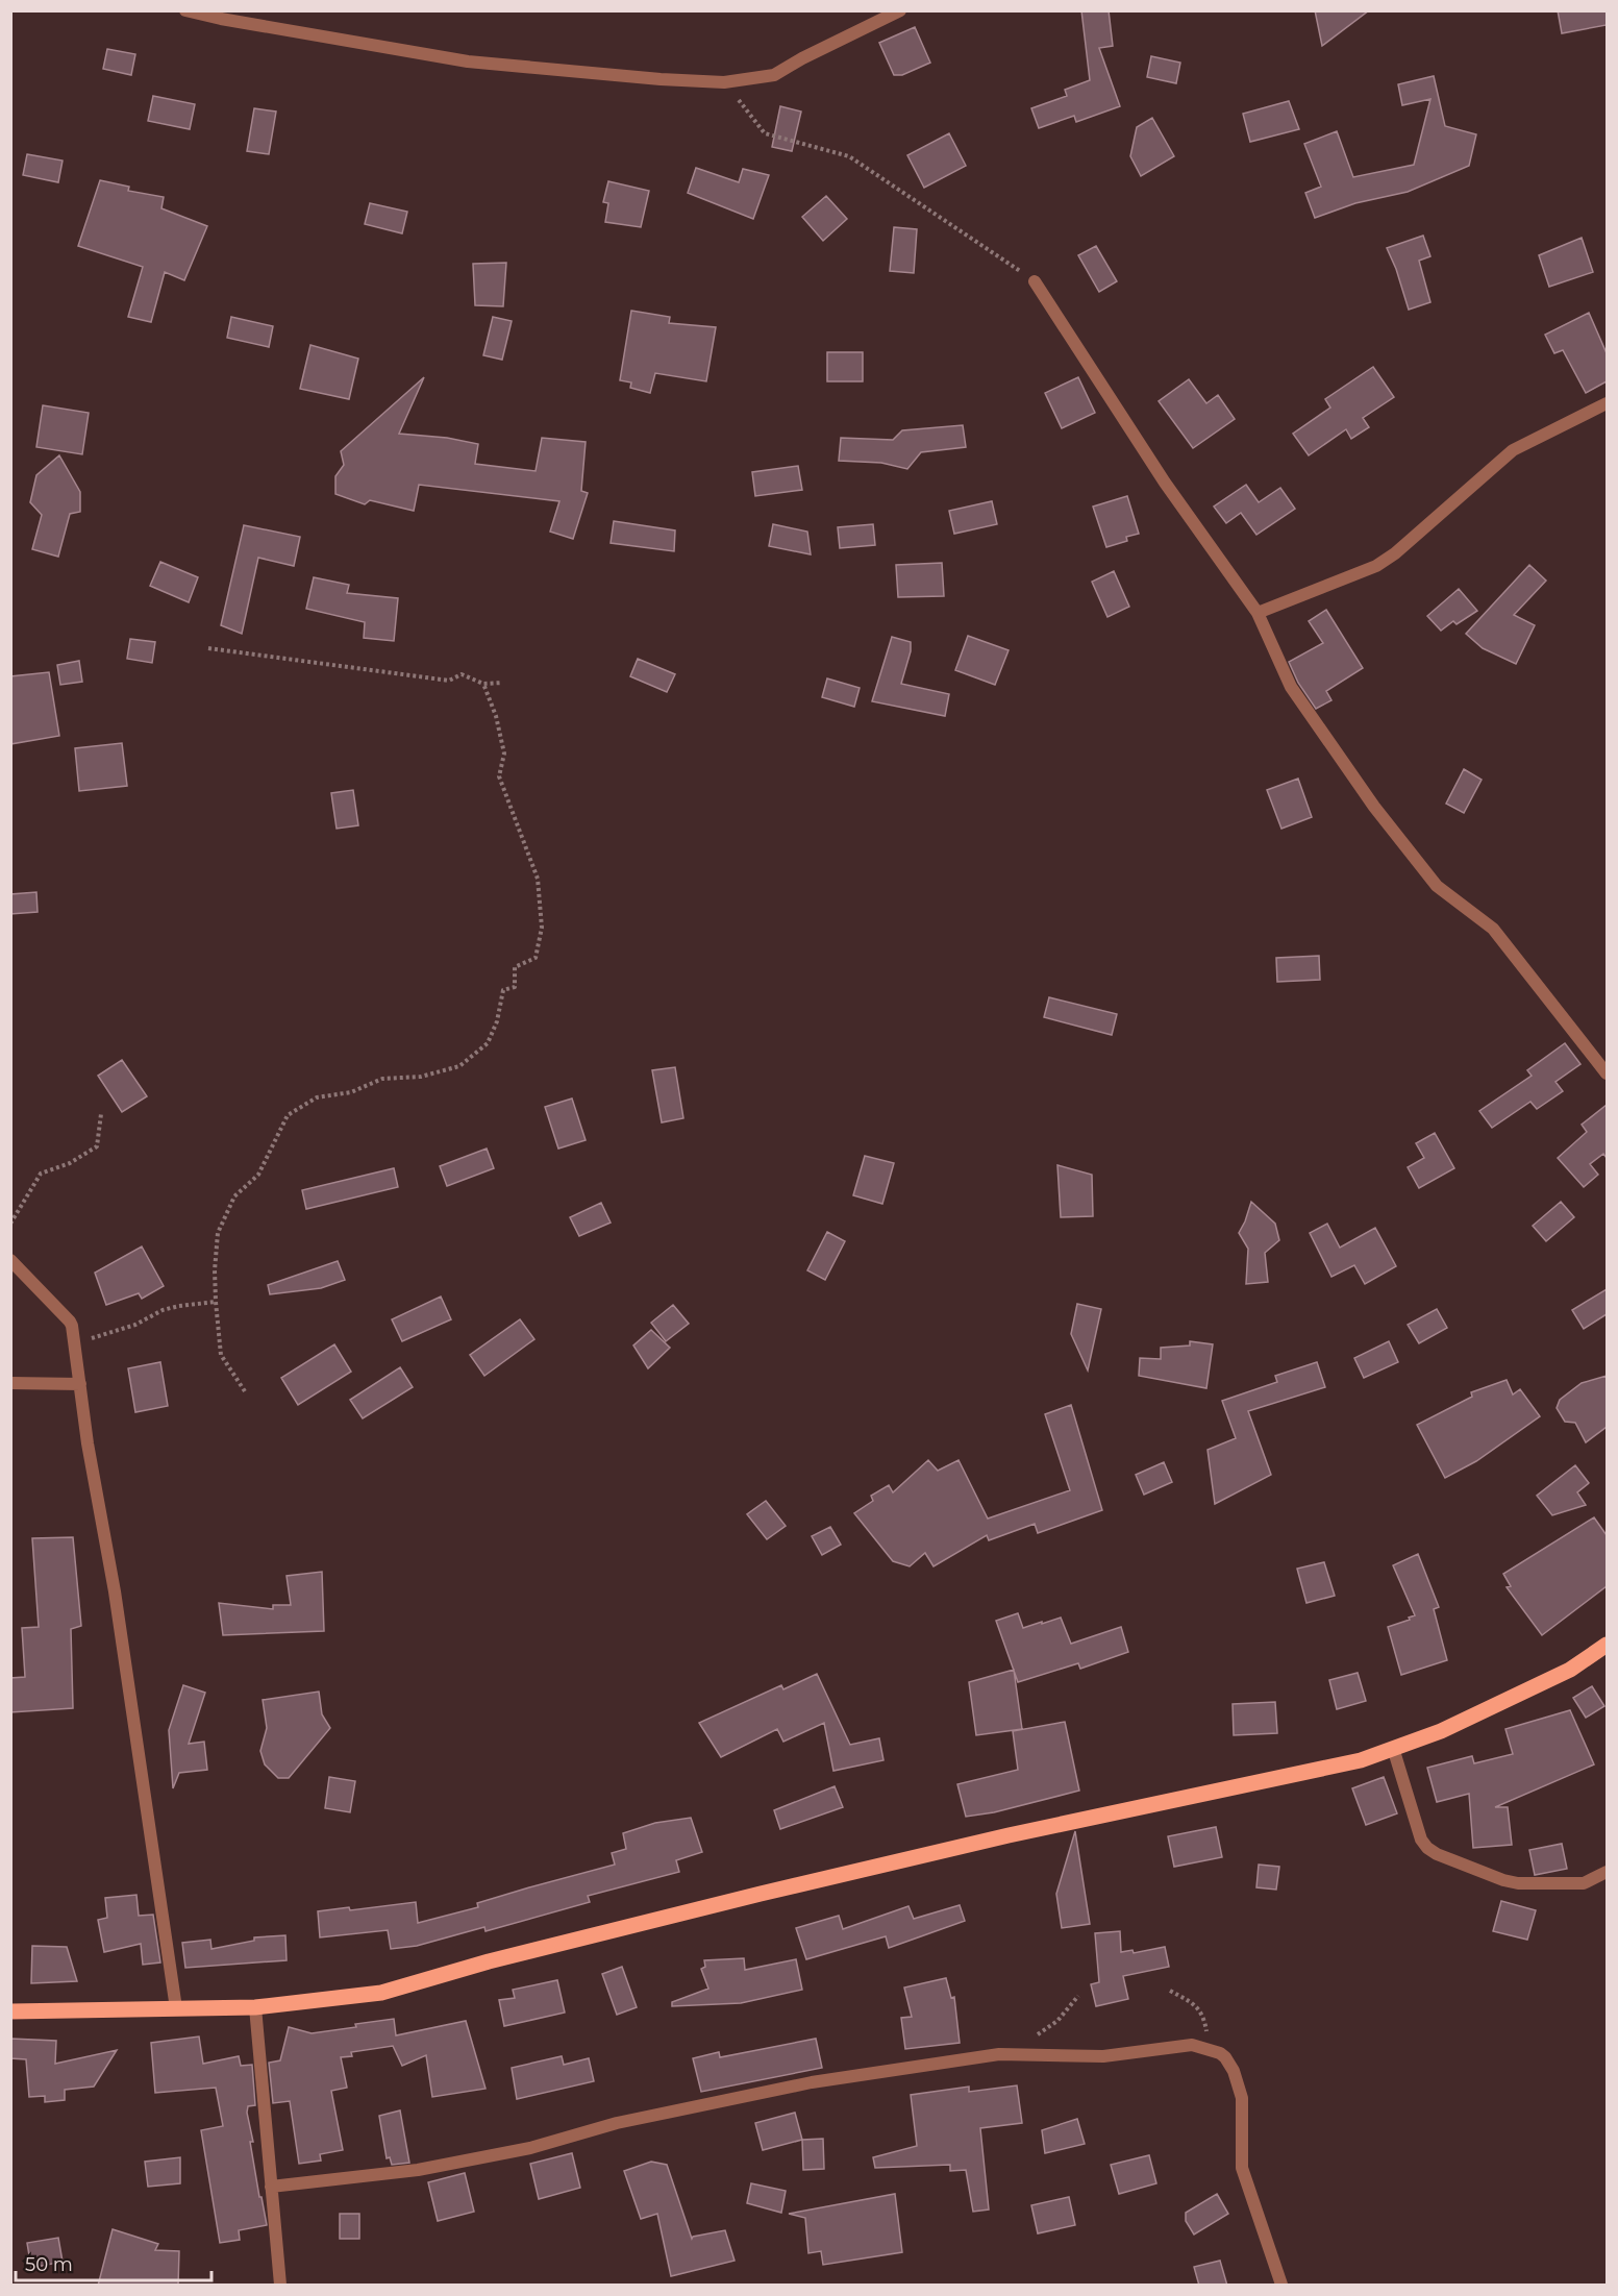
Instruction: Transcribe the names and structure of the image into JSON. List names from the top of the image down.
{
  "scale_bar": "50 m"
}
